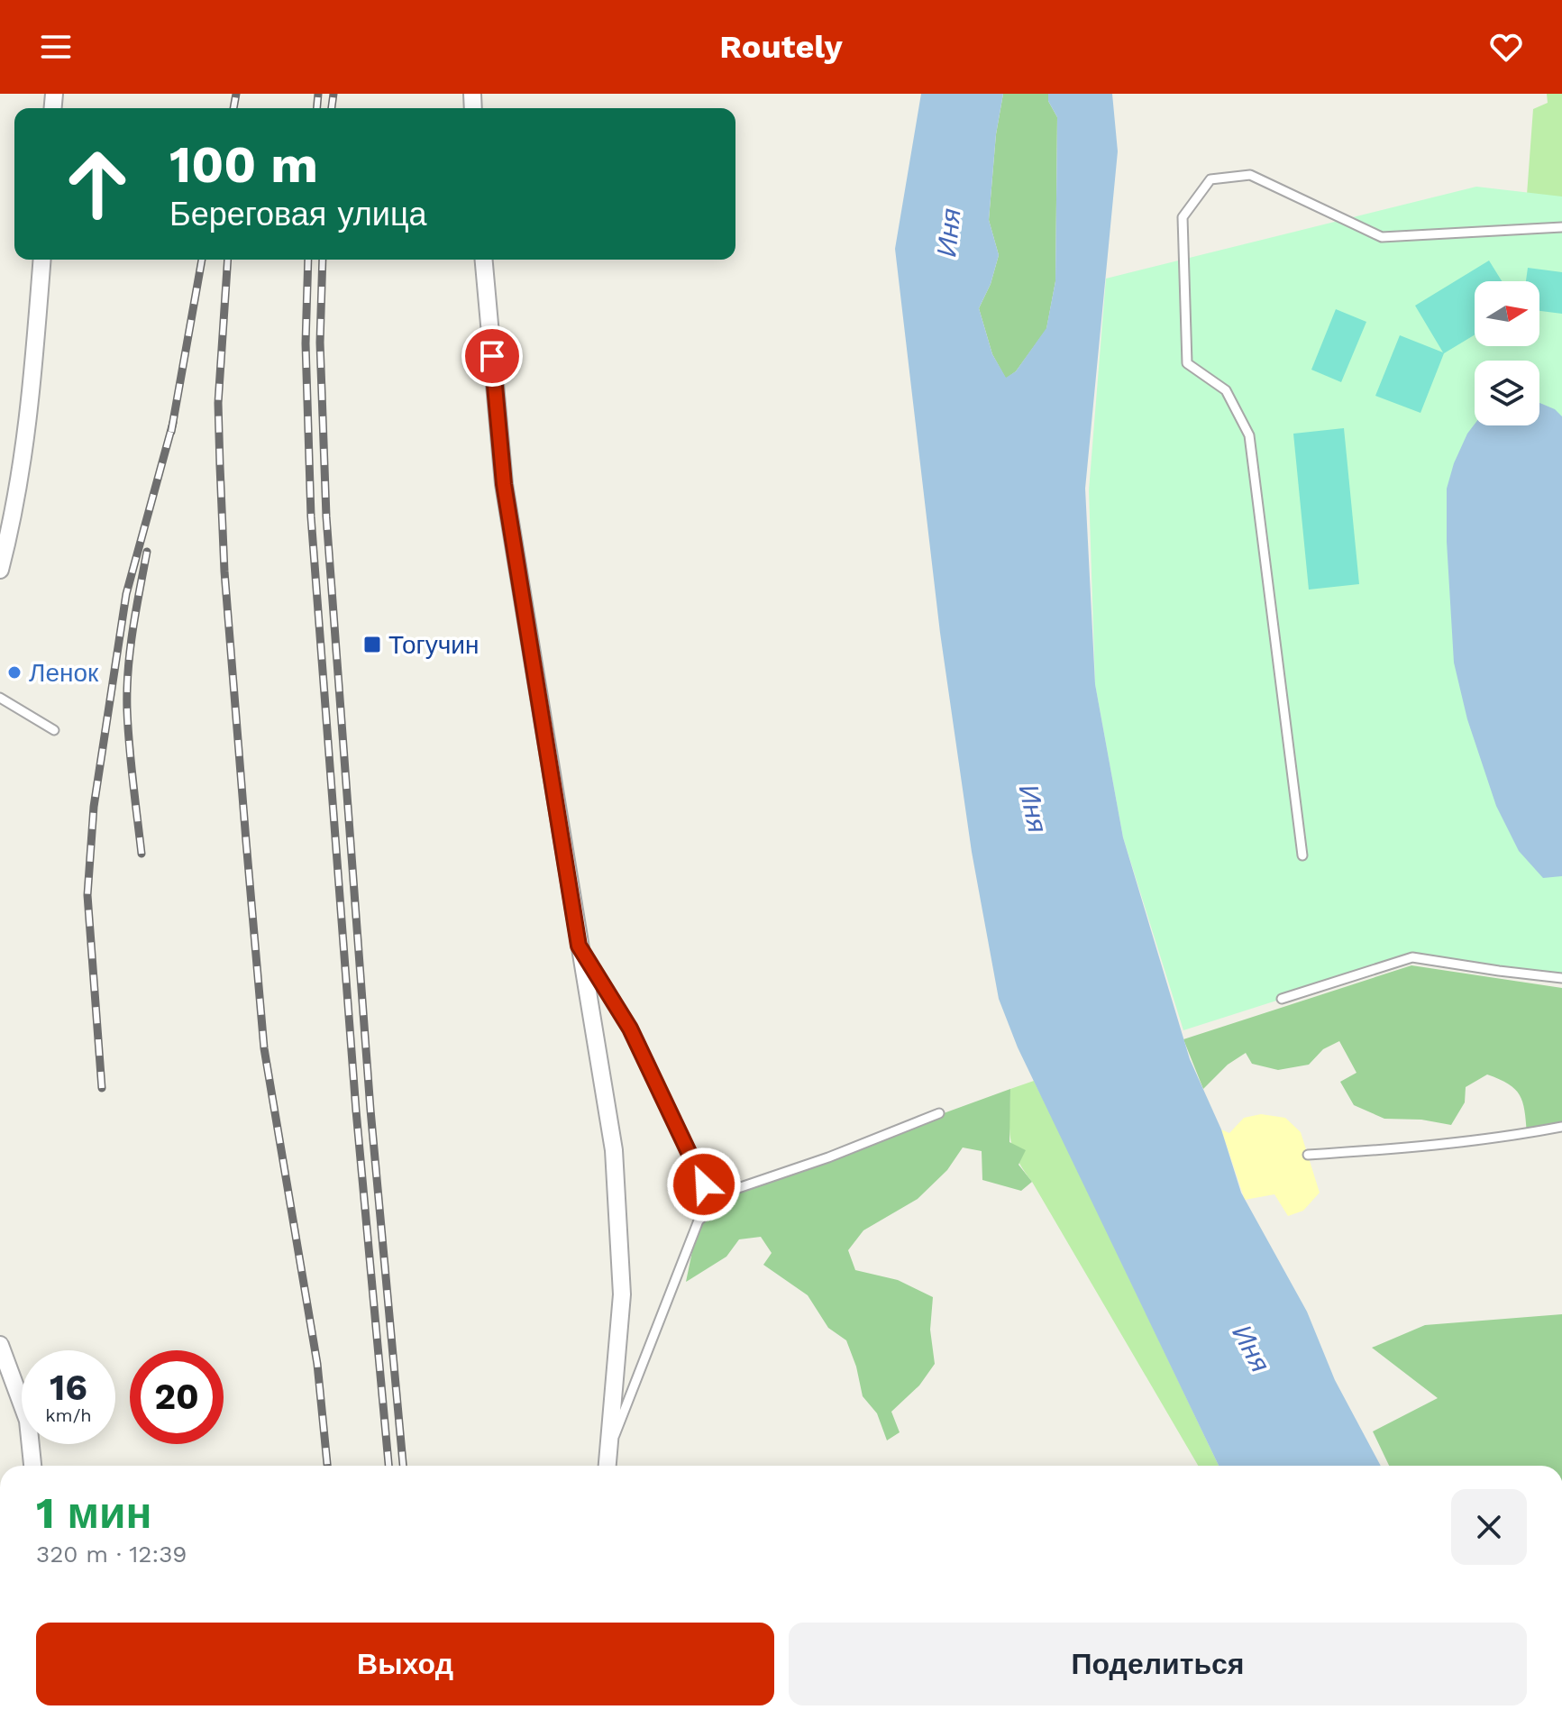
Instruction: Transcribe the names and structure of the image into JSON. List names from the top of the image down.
{
  "water": ["Иня"],
  "places": {
    "transit": ["Тогучин"],
    "other": ["Ленок"]
  },
  "north": "right",
  "page": {
    "header": "Routely",
    "turn": ["100 m", "Береговая улица"],
    "speed": "16 km/h",
    "limit": "20",
    "heading": ["1 мин", "320 m · 12:39"],
    "buttons": ["Выход", "Поделиться"]
  }
}
